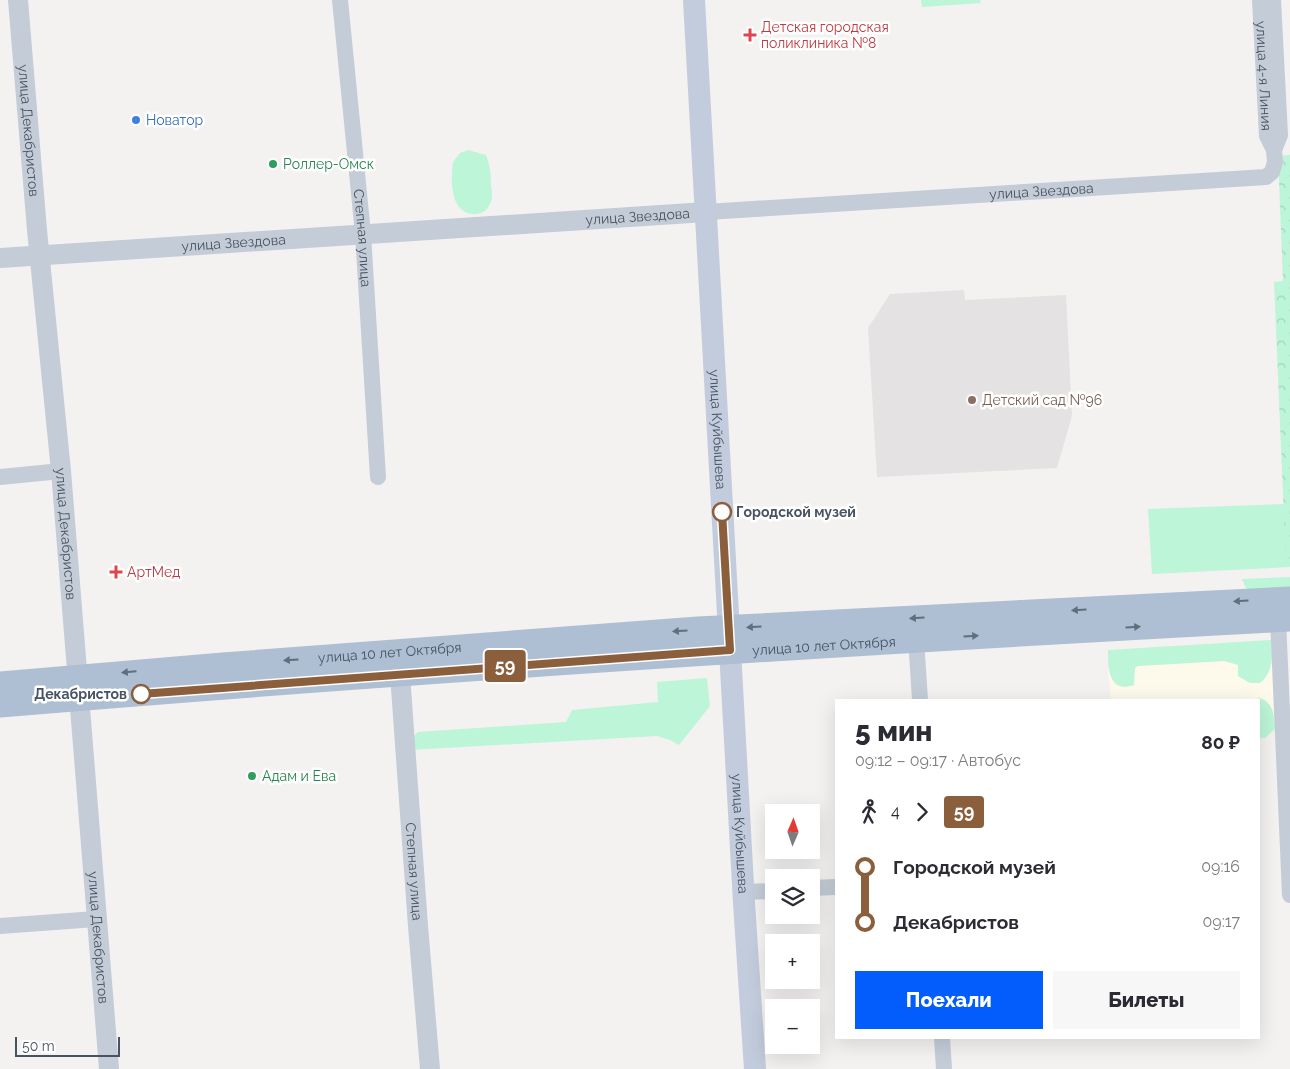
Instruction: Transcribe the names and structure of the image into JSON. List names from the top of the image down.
{
  "streets": {
    "main road": ["улица Куйбышева", "улица 10 лет Октября"],
    "street": [
      "улица 4-я Линия",
      "улица Декабристов",
      "улица Звездова",
      "Степная улица"
    ]
  },
  "crossings": [
    ["улица 4-я Линия", "улица Звездова"],
    ["улица Декабристов", "улица Звездова"],
    ["улица Декабристов", "улица 10 лет Октября"],
    ["улица Звездова", "Степная улица"],
    ["улица Звездова", "улица Куйбышева"],
    ["Степная улица", "улица 10 лет Октября"],
    ["улица Куйбышева", "улица 10 лет Октября"]
  ],
  "places": {
    "health": ["Детская городская поликлиника №8", "АртМед"],
    "other": [
      "Новатор",
      "Роллер-Омск",
      "Детский сад №96",
      "Городской музей",
      "Декабристов",
      "Адам и Ева"
    ]
  },
  "lines": ["bus line 59"],
  "scale_bar": "50 m",
  "north": "top",
  "page": {
    "on_map": "59",
    "heading": ["5 мин", "09:12 – 09:17 · Автобус", "80 ₽"],
    "legs": ["4", "59"],
    "map_buttons": ["+", "−"],
    "list": [
      {
        "name": "Городской музей",
        "value": "09:16"
      },
      {
        "name": "Декабристов",
        "value": "09:17"
      }
    ],
    "buttons": ["Поехали", "Билеты"],
    "scale": "50 m"
  }
}
